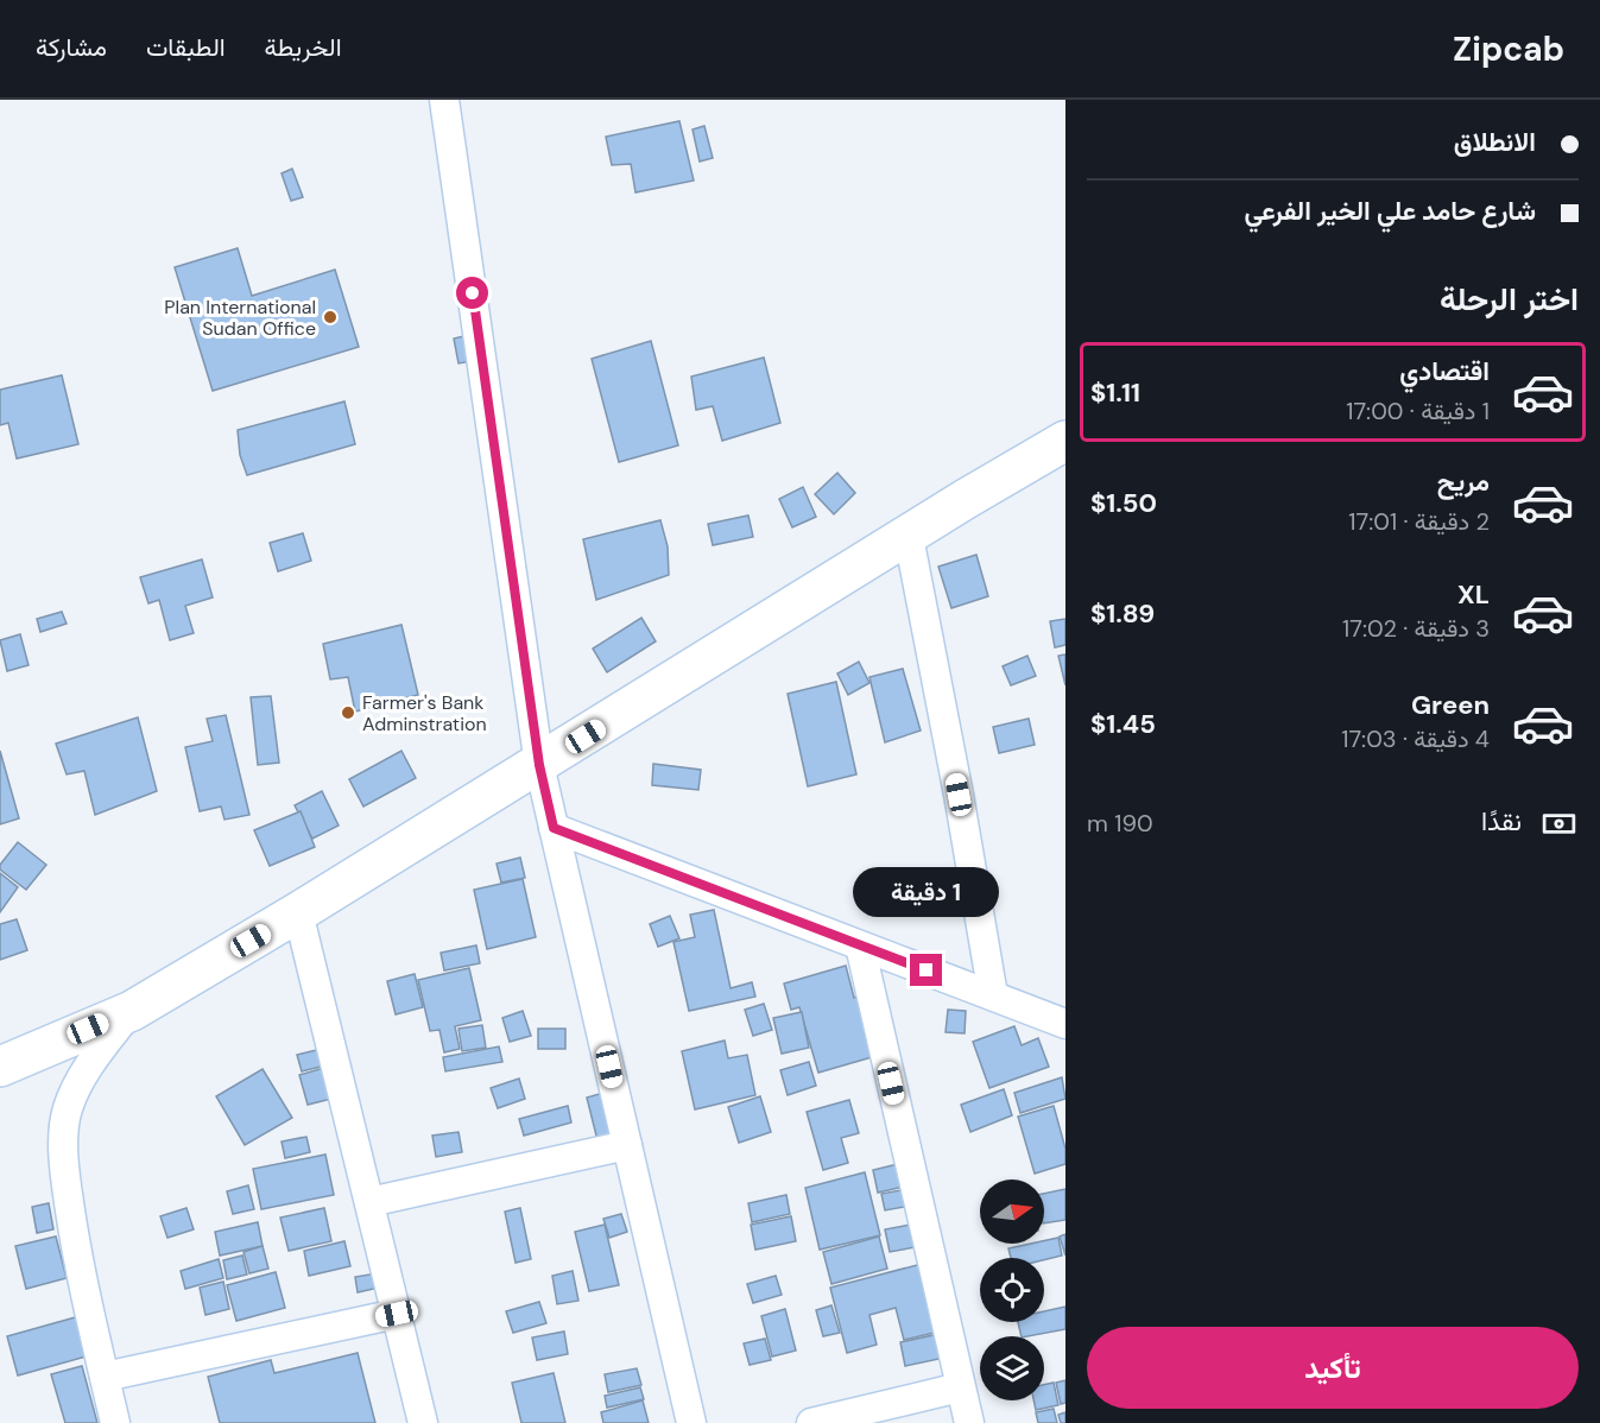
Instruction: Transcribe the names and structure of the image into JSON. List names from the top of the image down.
{
  "places": ["Plan International Sudan Office", "Farmer's Bank Adminstration"],
  "north": "right",
  "page": {
    "header": "Zipcab",
    "nav": ["الخريطة", "الطبقات", "مشاركة"],
    "banner": ["الانطلاق", "شارع حامد علي الخير الفرعي"],
    "heading": "اختر الرحلة",
    "list": [
      {
        "name": "اقتصادي",
        "note": "1 دقيقة · 17:00",
        "value": "$1.11"
      },
      {
        "name": "مريح",
        "note": "2 دقيقة · 17:01",
        "value": "$1.50"
      },
      {
        "name": "XL",
        "note": "3 دقيقة · 17:02",
        "value": "$1.89"
      },
      {
        "name": "Green",
        "note": "4 دقيقة · 17:03",
        "value": "$1.45"
      }
    ],
    "pay": ["نقدًا", "190 m"],
    "bubble": "1 دقيقة",
    "buttons": "تأكيد"
  }
}
